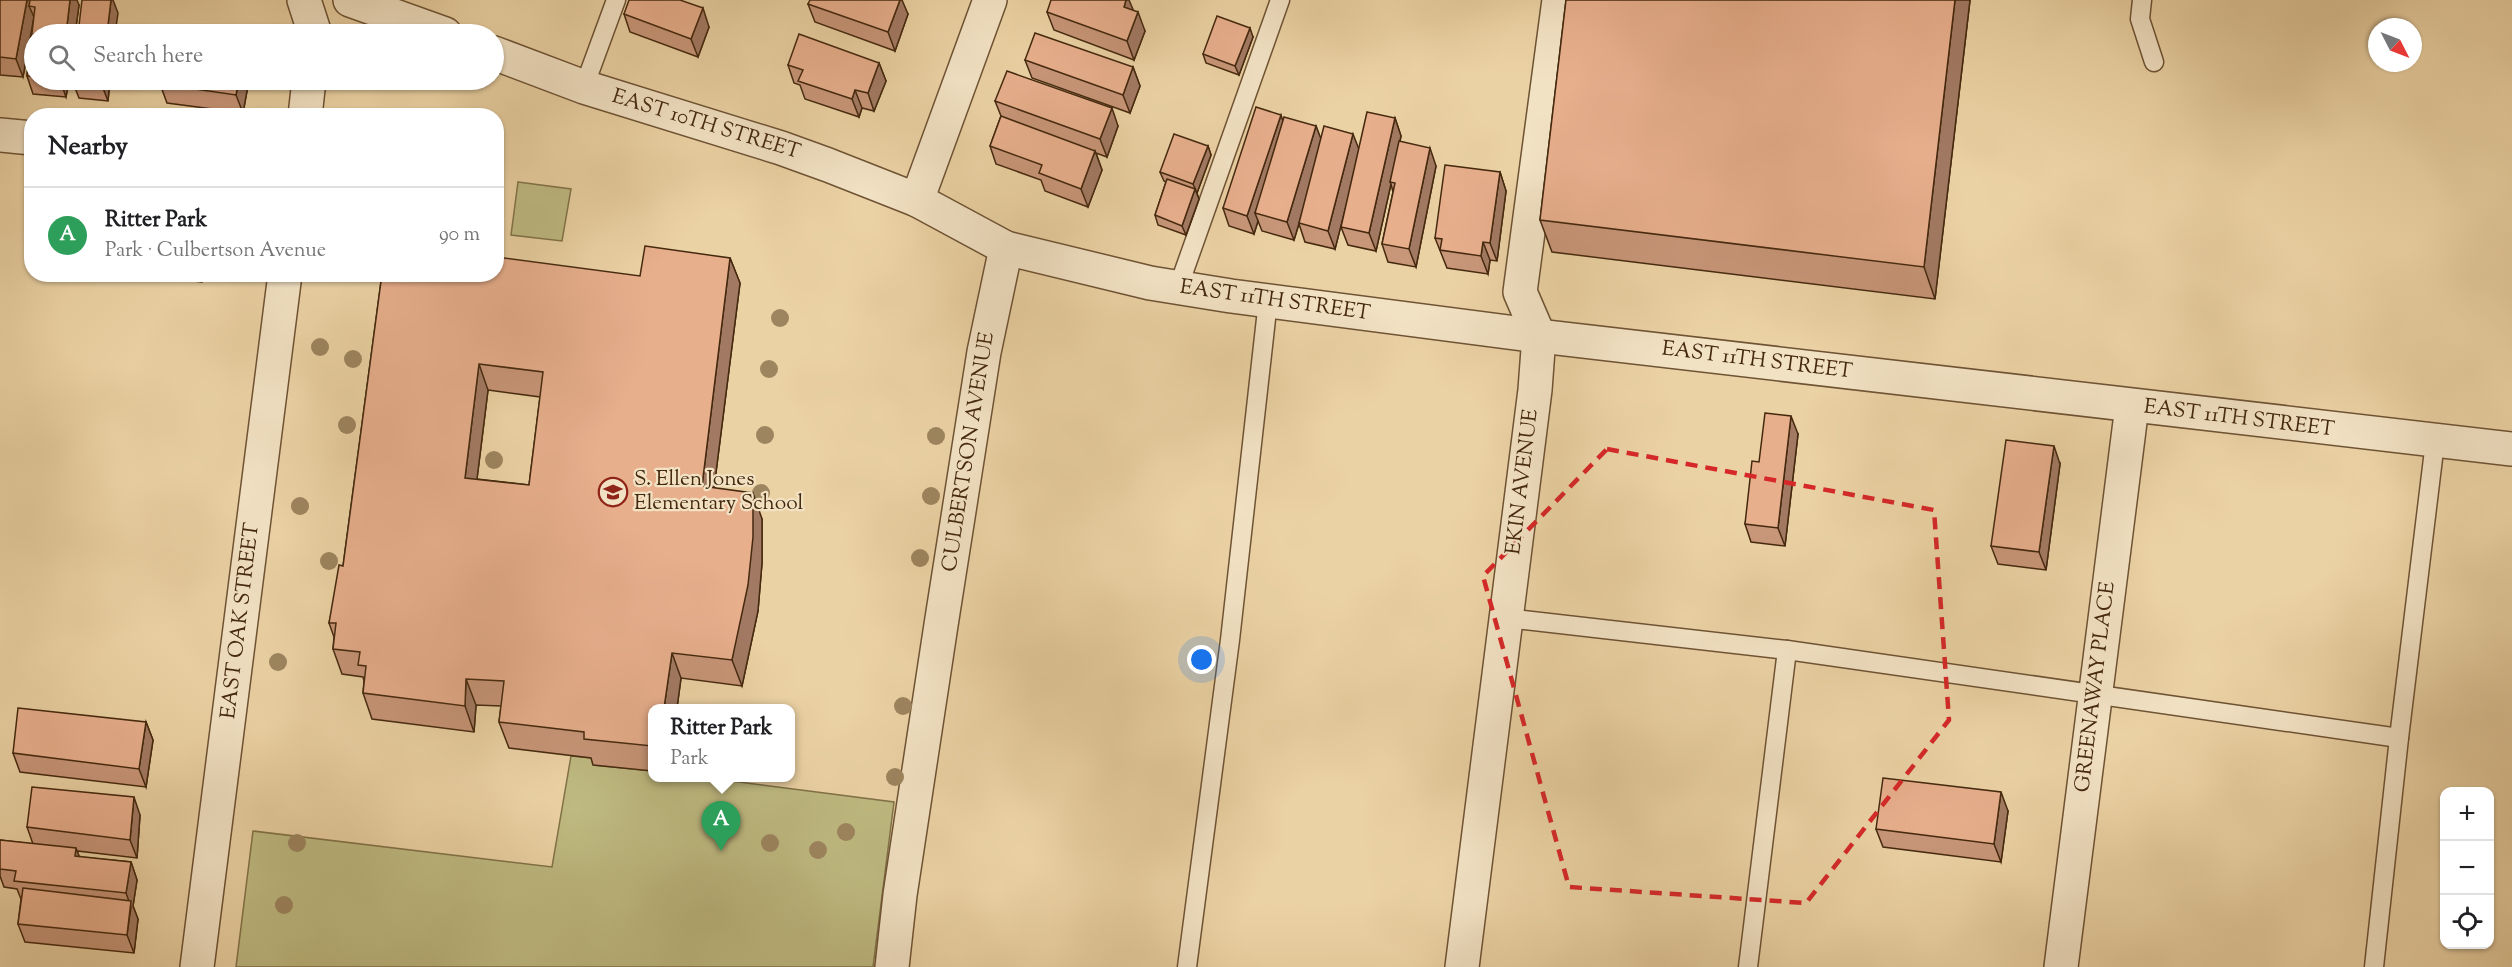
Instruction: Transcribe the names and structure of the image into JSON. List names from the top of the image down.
{
  "streets": {
    "street": [
      "EAST 10TH STREET",
      "EAST 11TH STREET",
      "CULBERTSON AVENUE",
      "EKIN AVENUE",
      "EAST OAK STREET",
      "GREENAWAY PLACE"
    ]
  },
  "crossings": [
    ["EAST 11TH STREET", "CULBERTSON AVENUE"],
    ["EAST 11TH STREET", "EKIN AVENUE"],
    ["EAST 11TH STREET", "GREENAWAY PLACE"]
  ],
  "places": {
    "school or university": ["S. Ellen Jones Elementary School"]
  },
  "north": "bottom right",
  "page": {
    "search": "Search here",
    "heading": "Nearby",
    "list": [
      {
        "mark": "A",
        "name": "Ritter Park",
        "note": "Park · Culbertson Avenue",
        "value": "90 m"
      }
    ],
    "popup": ["Ritter Park", "Park"],
    "map_buttons": ["+", "−"],
    "pins": "A"
  }
}
